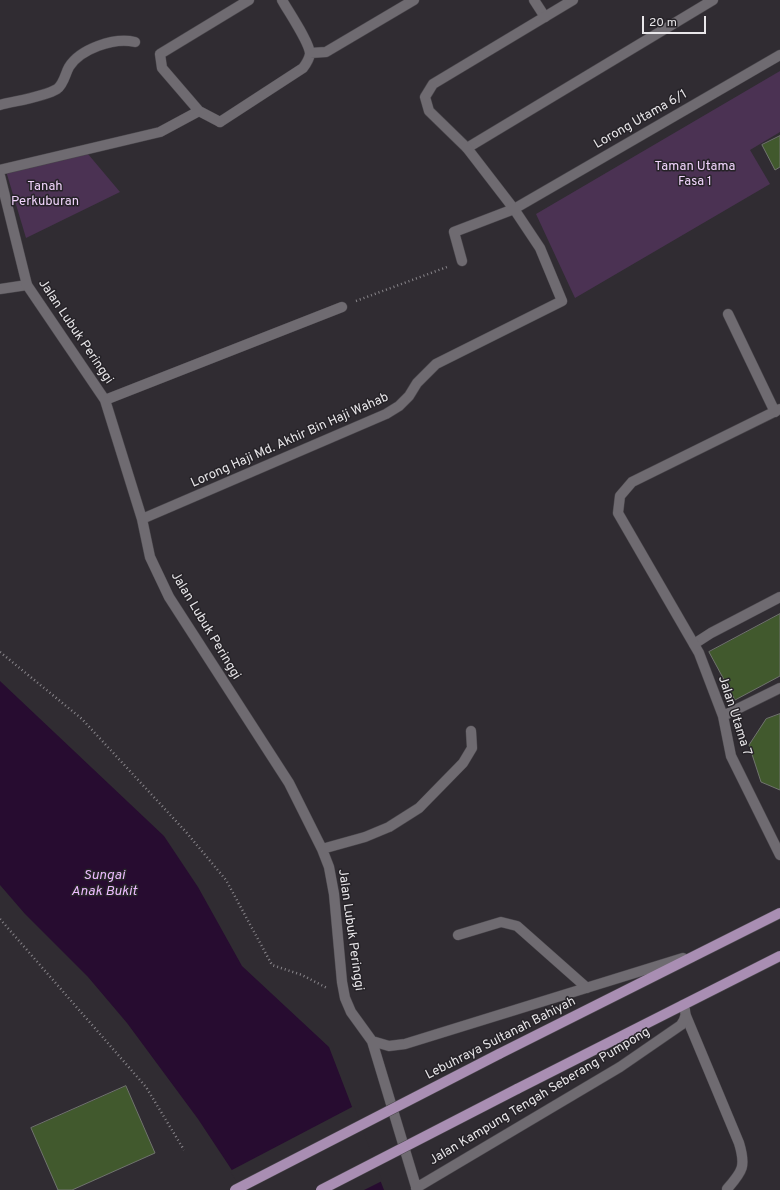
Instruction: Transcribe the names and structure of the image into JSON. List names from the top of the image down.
{
  "streets": {
    "main road": ["Lebuhraya Sultanah Bahiyah"],
    "street": [
      "Lorong Utama 6/1",
      "Jalan Lubuk Peringgi",
      "Lorong Haji Md. Akhir Bin Haji Wahab",
      "Jalan Utama 7",
      "Jalan Kampung Tengah Seberang Pumpong"
    ]
  },
  "crossings": [
    ["Lorong Utama 6/1", "Lorong Haji Md. Akhir Bin Haji Wahab"],
    ["Jalan Lubuk Peringgi", "Lorong Haji Md. Akhir Bin Haji Wahab"],
    ["Jalan Lubuk Peringgi", "Jalan Kampung Tengah Seberang Pumpong"]
  ],
  "water": ["Sungai Anak Bukit"],
  "parks": ["Taman Utama Fasa 1", "Tanah Perkuburan"],
  "scale_bar": "20 m"
}
